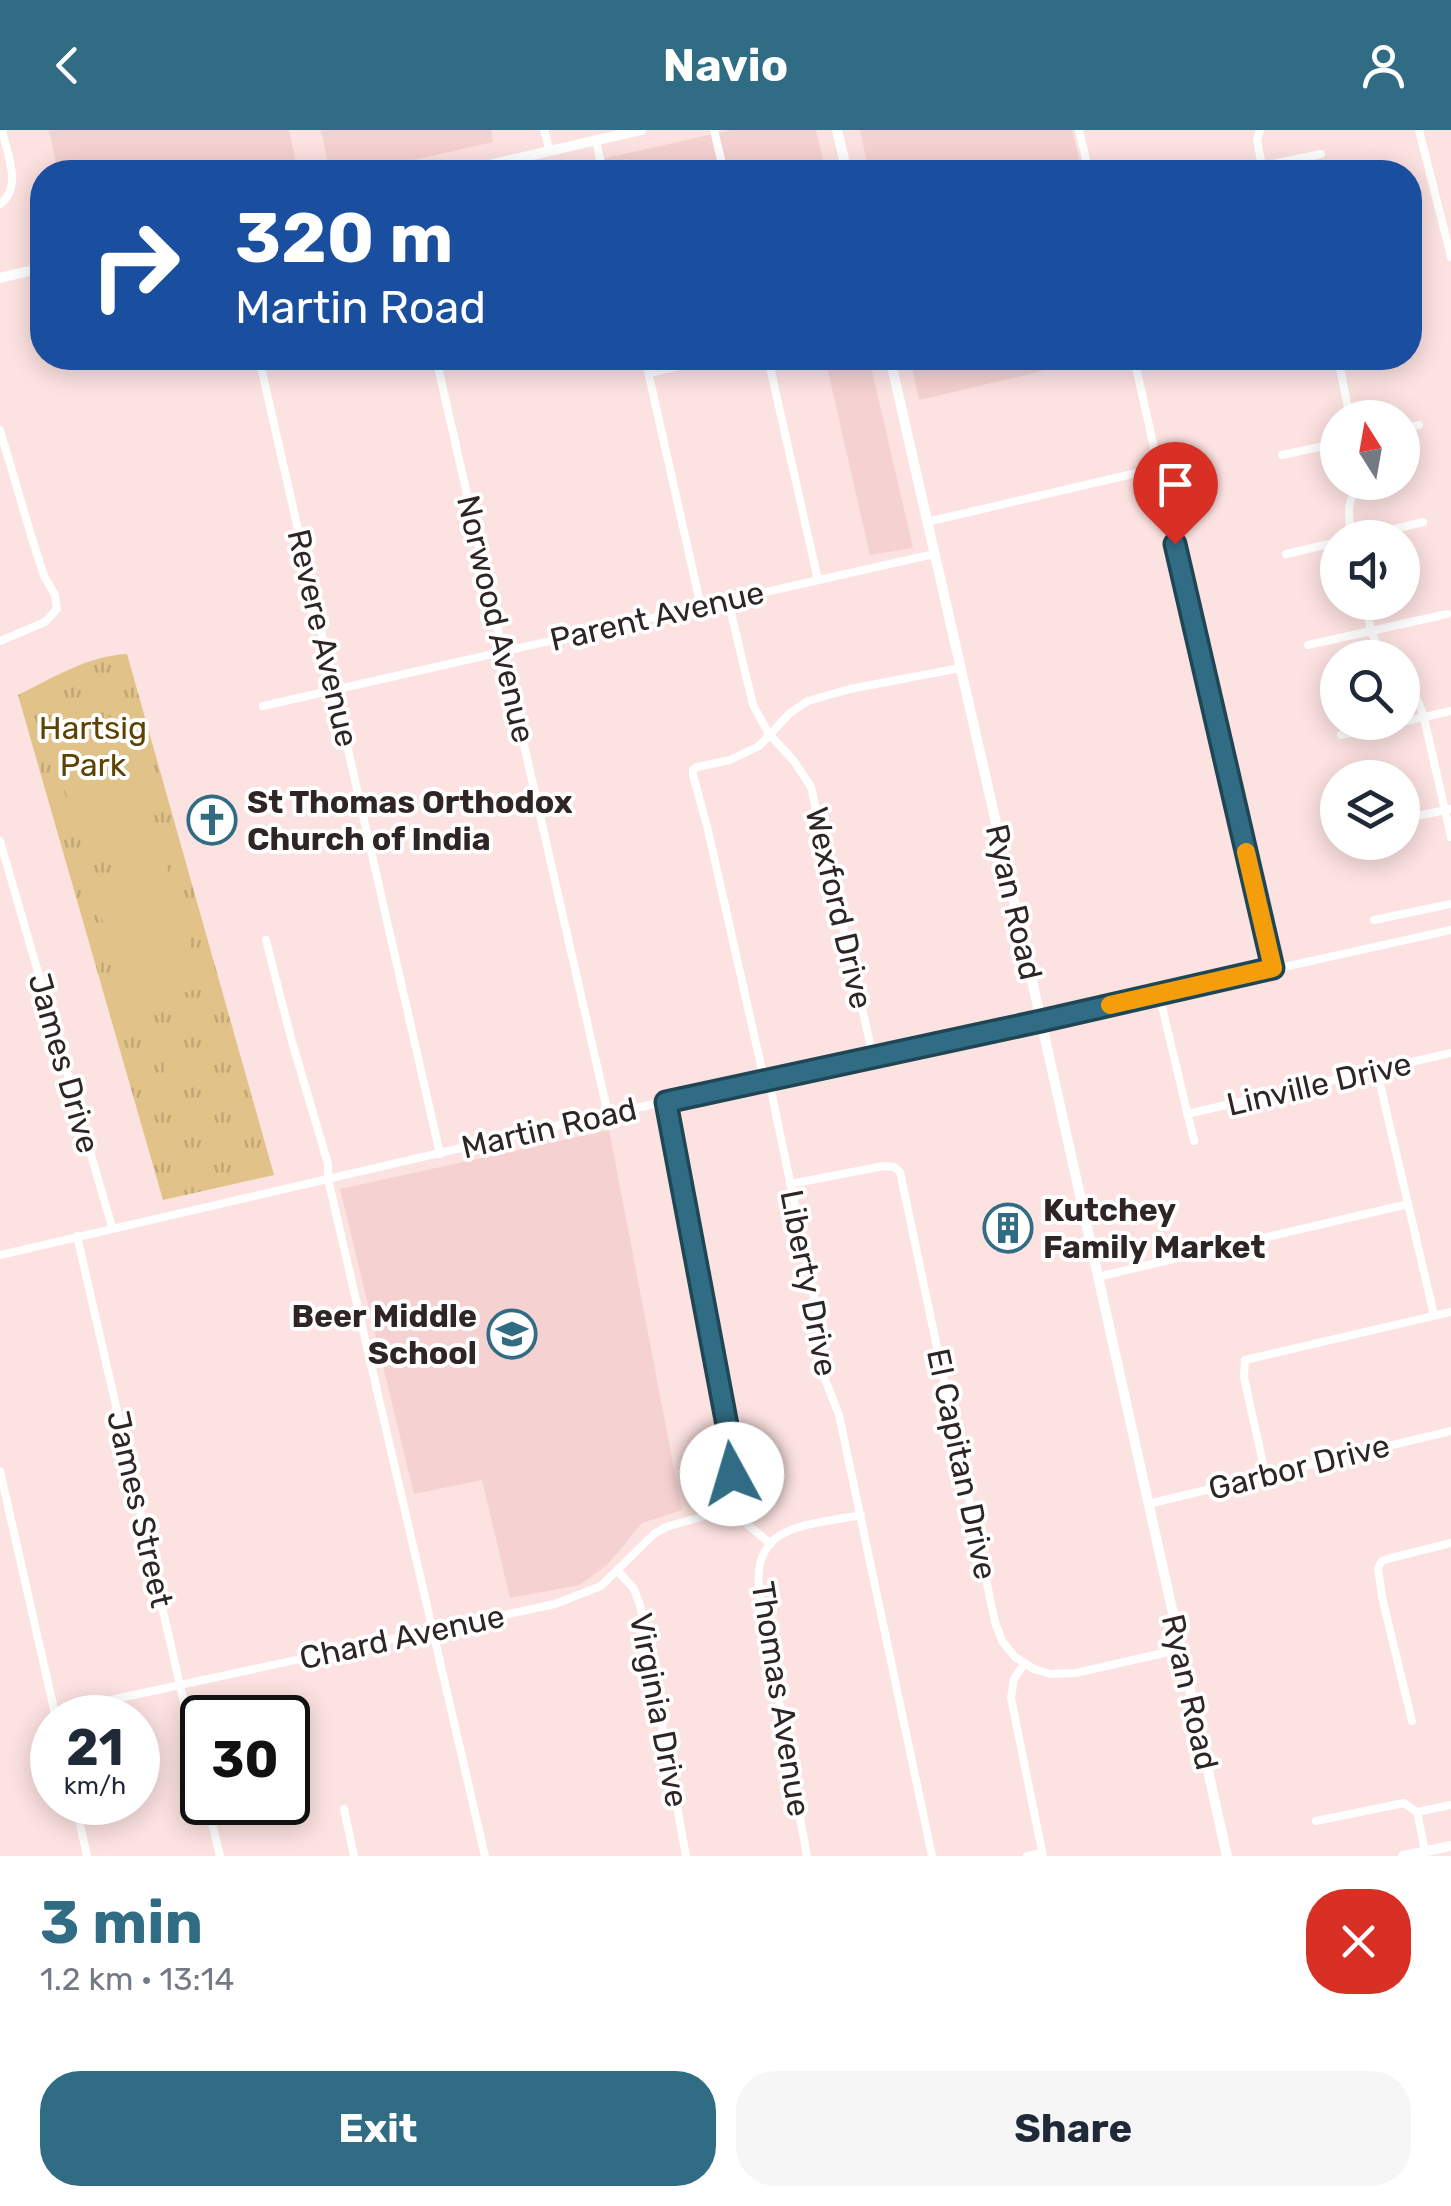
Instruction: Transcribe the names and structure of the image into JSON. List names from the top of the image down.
{
  "streets": {
    "main road": ["Ryan Road"],
    "street": [
      "Parent Avenue",
      "Norwood Avenue",
      "Revere Avenue",
      "Wexford Drive",
      "James Drive",
      "Linville Drive",
      "Martin Road",
      "Liberty Drive",
      "El Capitan Drive",
      "Garbor Drive",
      "James Street",
      "Chard Avenue",
      "Thomas Avenue",
      "Virginia Drive"
    ]
  },
  "crossings": [
    ["Parent Avenue", "Norwood Avenue"],
    ["Parent Avenue", "Revere Avenue"],
    ["Parent Avenue", "Ryan Road"],
    ["Parent Avenue", "Wexford Drive"],
    ["Norwood Avenue", "Martin Road"],
    ["Revere Avenue", "Martin Road"],
    ["Ryan Road", "Martin Road"],
    ["Ryan Road", "Garbor Drive"],
    ["Wexford Drive", "Martin Road"],
    ["Wexford Drive", "Liberty Drive"],
    ["James Drive", "Martin Road"],
    ["Martin Road", "Liberty Drive"],
    ["Martin Road", "James Street"],
    ["Liberty Drive", "El Capitan Drive"],
    ["Liberty Drive", "Thomas Avenue"],
    ["James Street", "Chard Avenue"],
    ["Chard Avenue", "Thomas Avenue"],
    ["Chard Avenue", "Virginia Drive"]
  ],
  "parks": ["Hartsig Park"],
  "places": {
    "church": ["St Thomas Orthodox Church of India"],
    "building": ["Kutchey Family Market"],
    "school or university": ["Beer Middle School"]
  },
  "north": "top",
  "page": {
    "header": "Navio",
    "turn": ["320 m", "Martin Road"],
    "speed": "21 km/h",
    "limit": "30",
    "heading": ["3 min", "1.2 km · 13:14"],
    "buttons": ["Exit", "Share"]
  }
}
